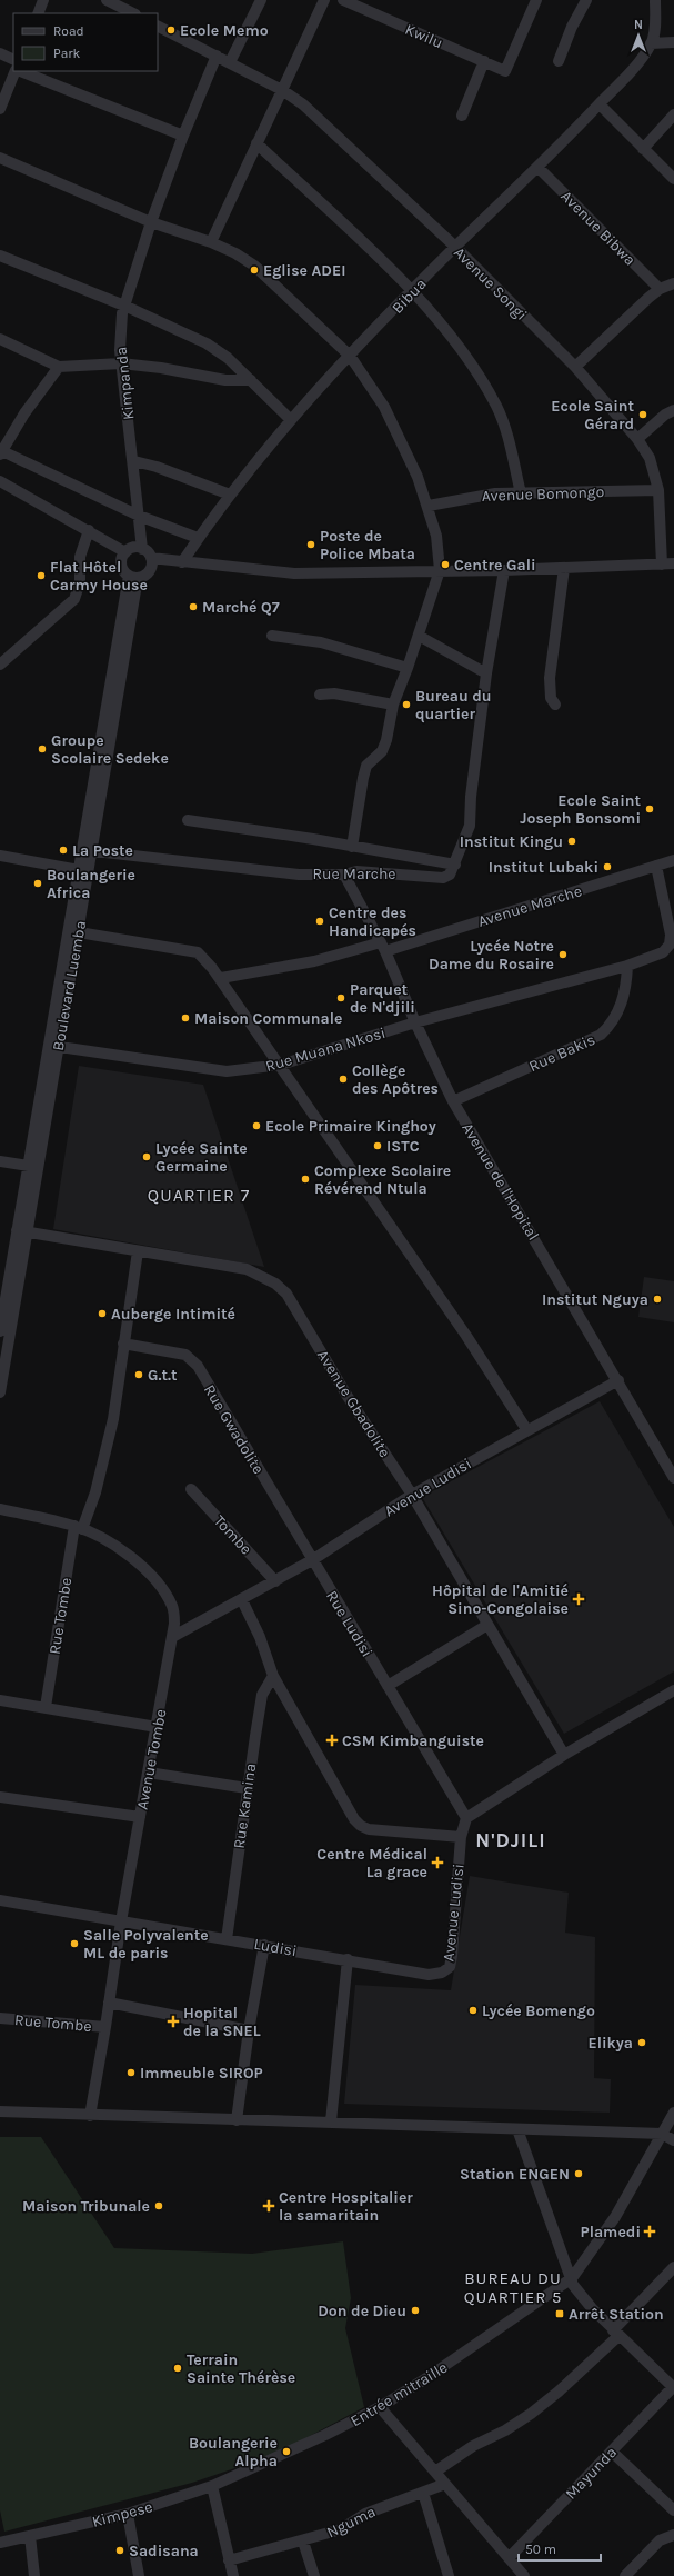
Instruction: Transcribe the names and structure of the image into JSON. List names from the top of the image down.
{
  "streets": {
    "street": [
      "Kwilu",
      "Avenue Bibwa",
      "Avenue Songi",
      "Bibua",
      "Kimpanda",
      "Avenue Bomongo",
      "Rue Marche",
      "Avenue Marche",
      "Boulevard Luemba",
      "Rue Muana Nkosi",
      "Rue Bakis",
      "Avenue de l'Hopital",
      "Avenue Gbadolite",
      "Rue Gwadolite",
      "Avenue Ludisi",
      "Tombe",
      "Rue Tombe",
      "Rue Ludisi",
      "Avenue Tombe",
      "Rue Kamina",
      "Ludisi",
      "Entrée mitraille",
      "Mayunda",
      "Kimpese",
      "Nguma"
    ]
  },
  "crossings": [
    ["Avenue Bibwa", "Bibua"],
    ["Avenue Songi", "Bibua"],
    ["Avenue Songi", "Avenue Bomongo"],
    ["Kimpanda", "Boulevard Luemba"],
    ["Rue Marche", "Boulevard Luemba"],
    ["Rue Marche", "Avenue de l'Hopital"],
    ["Avenue Marche", "Rue Muana Nkosi"],
    ["Avenue Marche", "Avenue de l'Hopital"],
    ["Boulevard Luemba", "Rue Muana Nkosi"],
    ["Boulevard Luemba", "Avenue Gbadolite"],
    ["Rue Muana Nkosi", "Rue Bakis"],
    ["Rue Muana Nkosi", "Avenue de l'Hopital"],
    ["Rue Bakis", "Avenue de l'Hopital"],
    ["Avenue de l'Hopital", "Avenue Ludisi"],
    ["Avenue Gbadolite", "Avenue Ludisi"],
    ["Rue Gwadolite", "Avenue Ludisi"],
    ["Rue Gwadolite", "Rue Ludisi"],
    ["Avenue Ludisi", "Tombe"],
    ["Avenue Ludisi", "Rue Ludisi"],
    ["Avenue Ludisi", "Avenue Tombe"],
    ["Avenue Ludisi", "Ludisi"],
    ["Rue Tombe", "Avenue Tombe"],
    ["Avenue Tombe", "Ludisi"],
    ["Rue Kamina", "Ludisi"],
    ["Entrée mitraille", "Kimpese"]
  ],
  "districts": ["QUARTIER 7", "N'DJILI", "BUREAU DU QUARTIER 5"],
  "places": {
    "other": [
      "Ecole Memo",
      "Eglise ADEI",
      "Ecole Saint Gérard",
      "Poste de Police Mbata",
      "Centre Gali",
      "Flat Hôtel Carmy House",
      "Marché Q7",
      "Bureau du quartier",
      "Groupe Scolaire Sedeke",
      "Ecole Saint Joseph Bonsomi",
      "Institut Kingu",
      "La Poste",
      "Institut Lubaki",
      "Boulangerie Africa",
      "Centre des Handicapés",
      "Lycée Notre Dame du Rosaire",
      "Parquet de N'djili",
      "Maison Communale",
      "Collège des Apôtres",
      "Ecole Primaire Kinghoy",
      "ISTC",
      "Lycée Sainte Germaine",
      "Complexe Scolaire Révérend Ntula",
      "Institut Nguya",
      "Auberge Intimité",
      "G.t.t",
      "Salle Polyvalente ML de paris",
      "Lycée Bomengo",
      "Elikya",
      "Immeuble SIROP",
      "Station ENGEN",
      "Maison Tribunale",
      "Don de Dieu",
      "Terrain Sainte Thérèse",
      "Boulangerie Alpha",
      "Sadisana"
    ],
    "health": [
      "Hôpital de l'Amitié Sino-Congolaise",
      "CSM Kimbanguiste",
      "Centre Médical La grace",
      "Hopital de la SNEL",
      "Centre Hospitalier la samaritain",
      "Plamedi"
    ],
    "transit": ["Arrêt Station"]
  },
  "legend": ["Road", "Park"],
  "scale_bar": "50 m",
  "north": "top"
}
